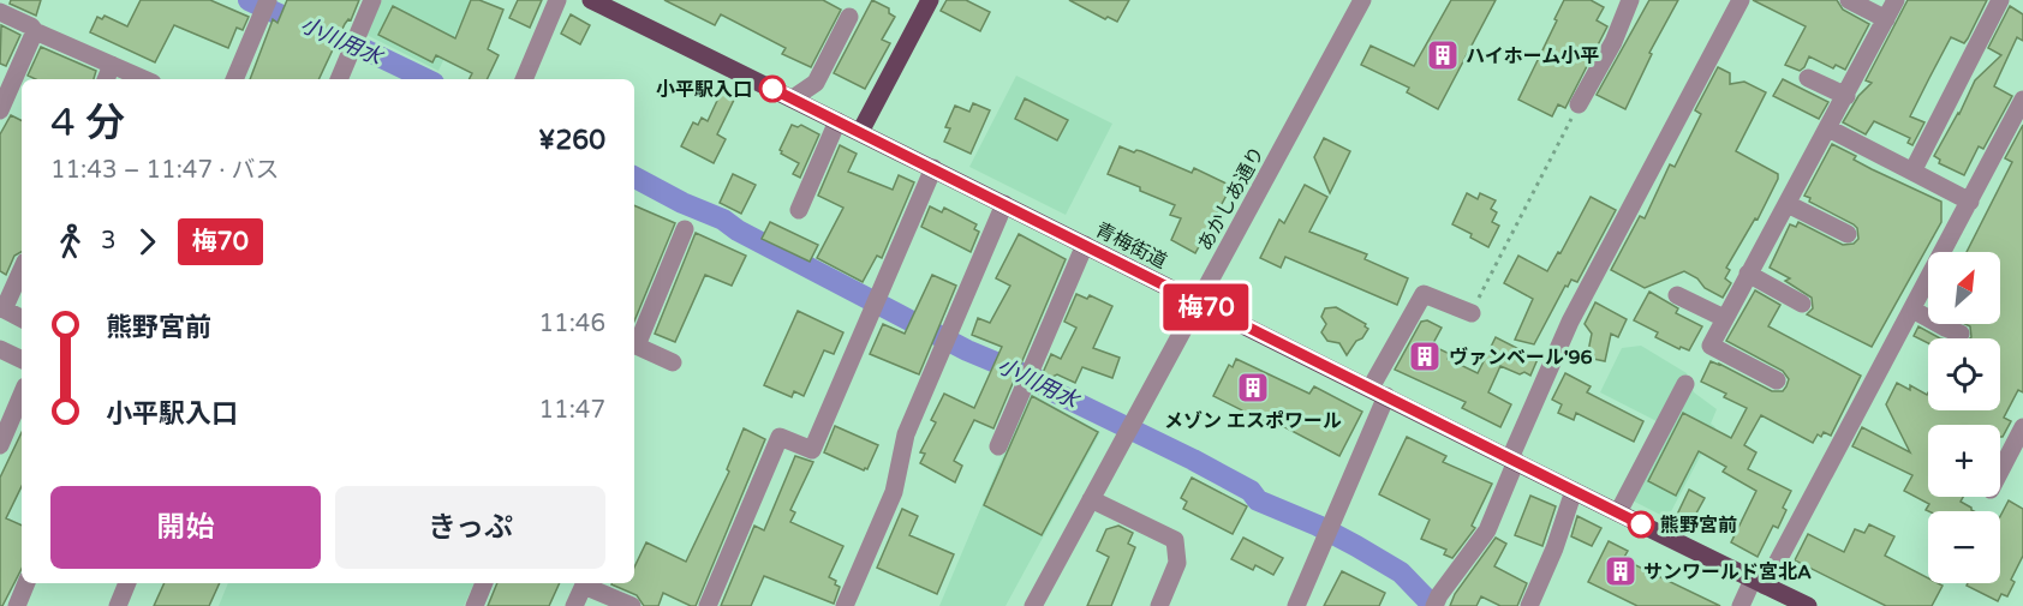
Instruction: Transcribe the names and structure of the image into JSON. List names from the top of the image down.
{
  "streets": {
    "main road": ["青梅街道"],
    "street": ["あかしあ通り"]
  },
  "crossings": [
    ["あかしあ通り", "青梅街道"]
  ],
  "water": ["小川用水"],
  "places": {
    "building": [
      "ハイホーム小平",
      "ヴァンベール'96",
      "メゾン エスポワール",
      "サンワールド宮北A"
    ],
    "other": ["小平駅入口", "熊野宮前"]
  },
  "lines": ["bus line 梅70"],
  "north": "top right",
  "page": {
    "on_map": "梅70",
    "heading": ["4 分", "11:43 – 11:47 · バス", "¥260"],
    "legs": ["3", "梅70"],
    "map_buttons": ["+", "−"],
    "list": [
      {
        "name": "熊野宮前",
        "value": "11:46"
      },
      {
        "name": "小平駅入口",
        "value": "11:47"
      }
    ],
    "buttons": ["開始", "きっぷ"]
  }
}
